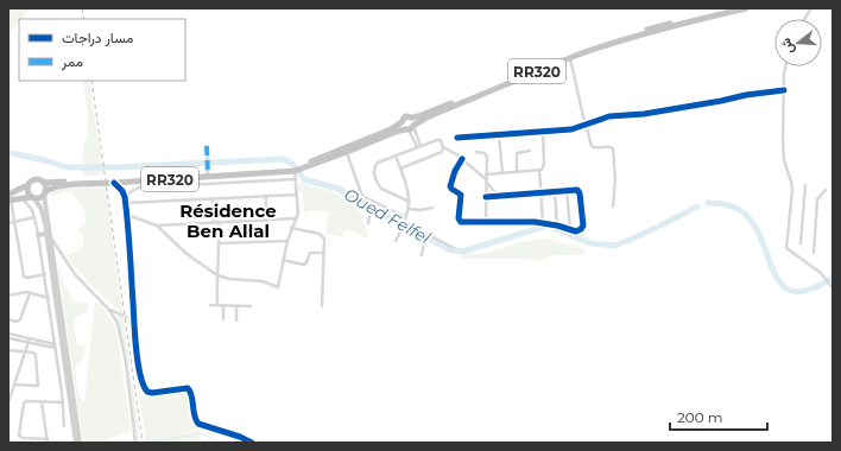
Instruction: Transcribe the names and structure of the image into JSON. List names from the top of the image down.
{
  "streets": {
    "highway": ["RR320"]
  },
  "districts": ["Résidence Ben Allal"],
  "water": ["Oued Felfel"],
  "legend": ["مسار دراجات", "ممر"],
  "scale_bar": "200 m",
  "north": "left"
}
